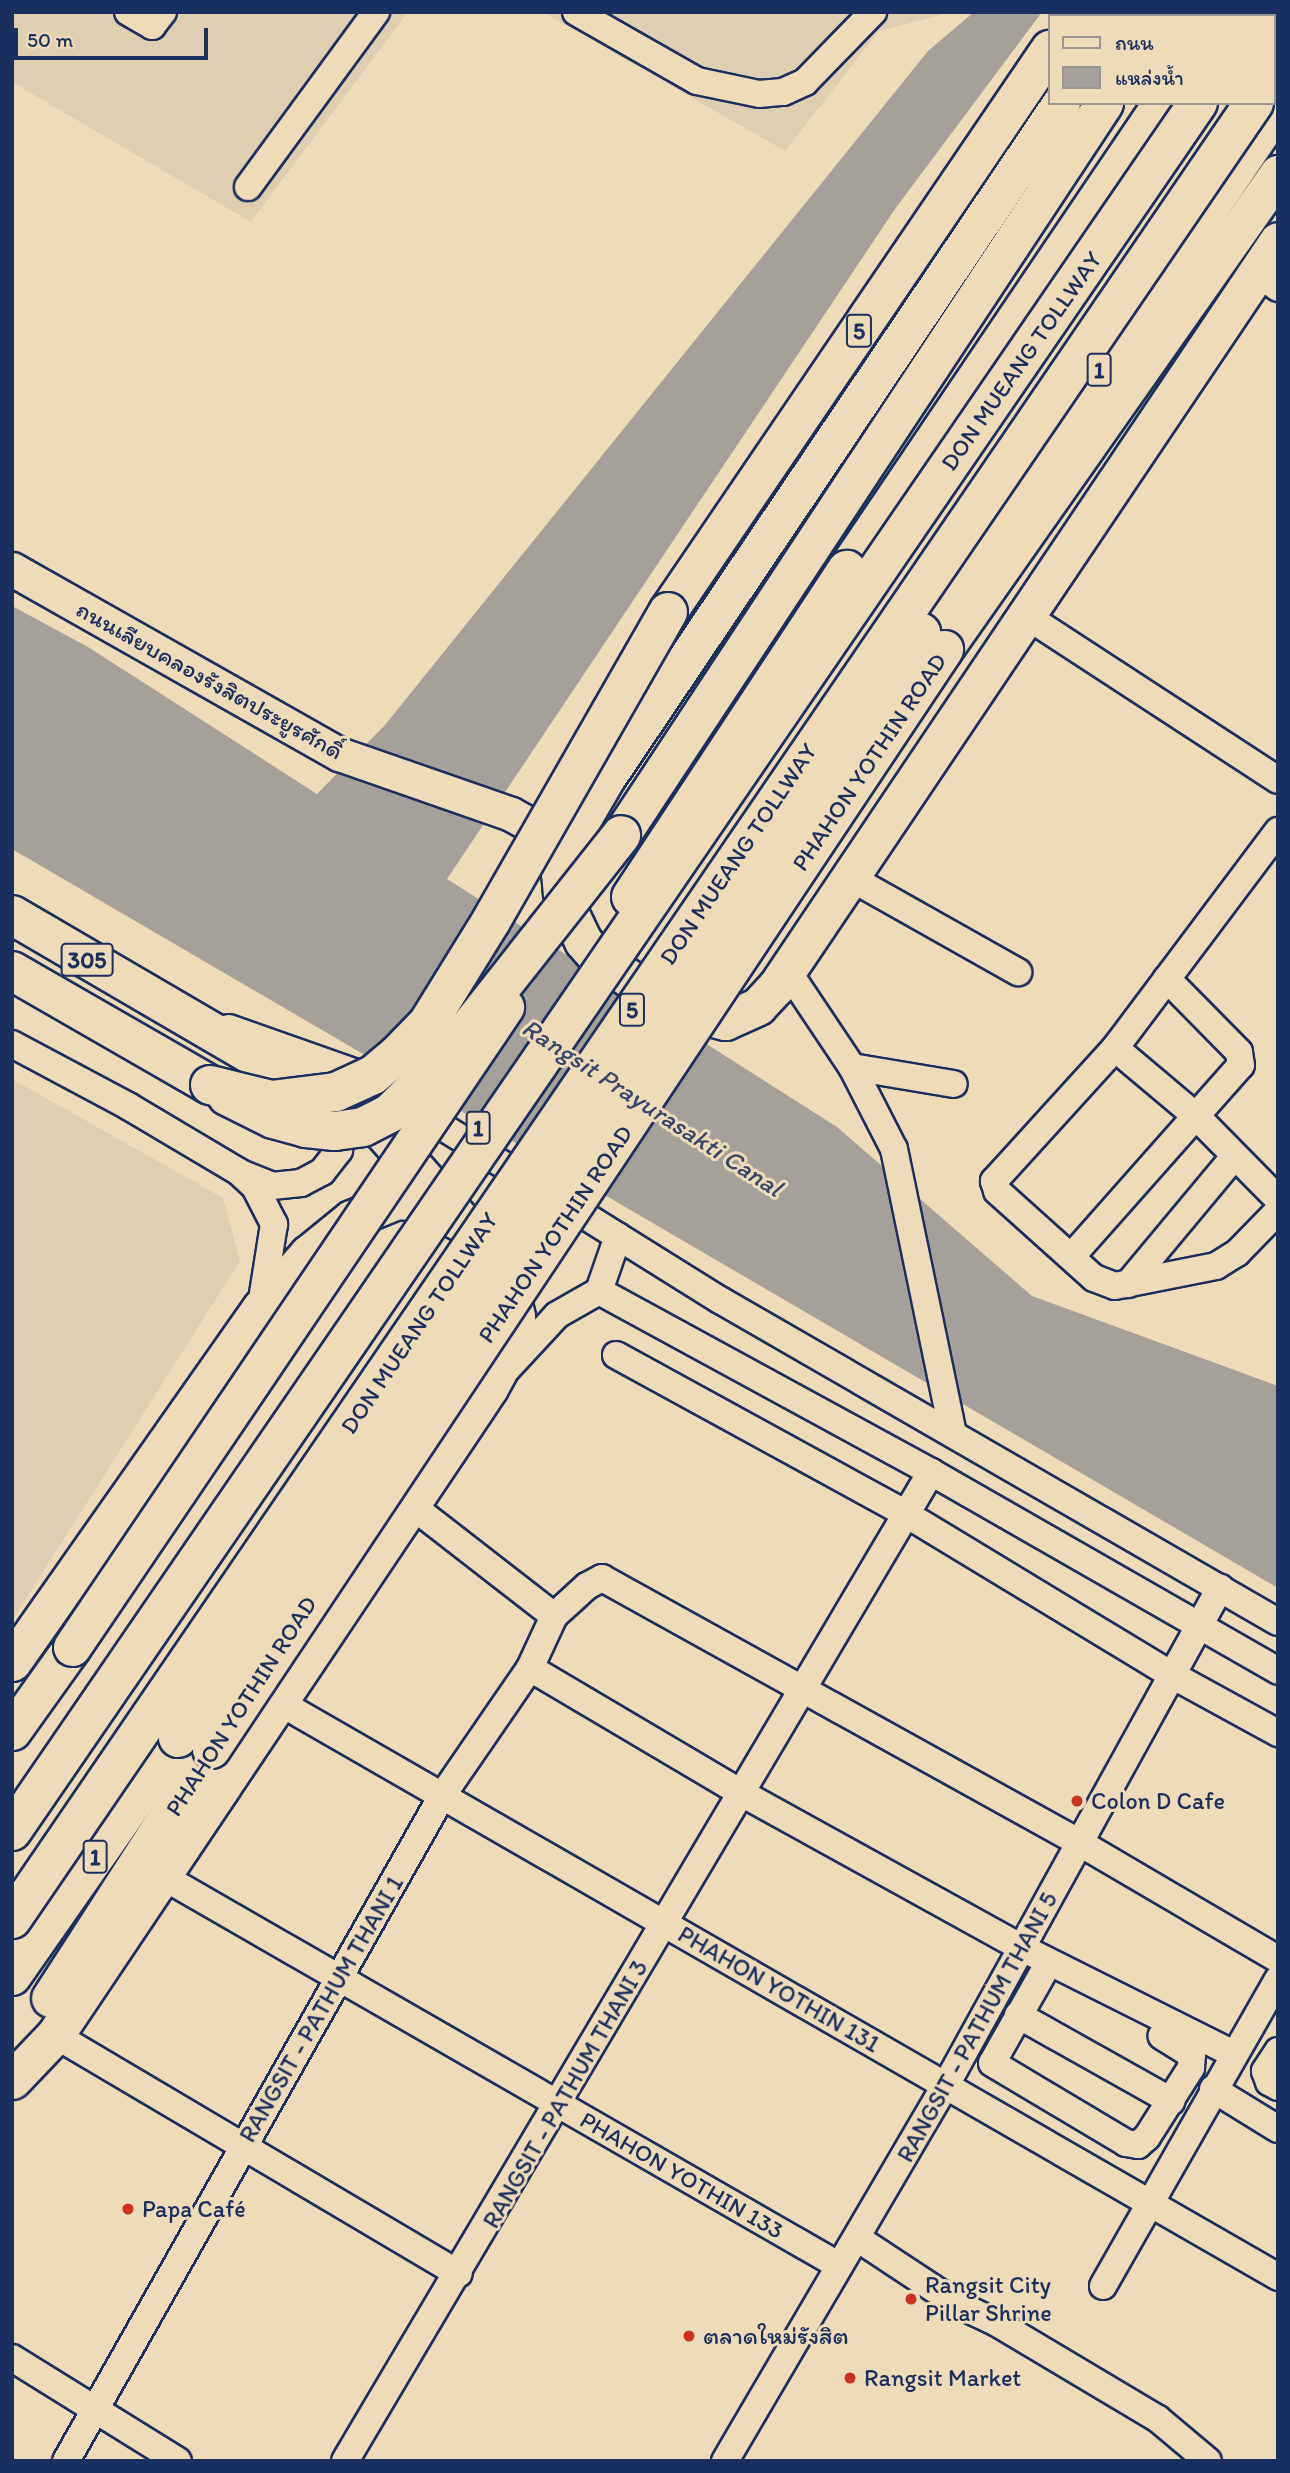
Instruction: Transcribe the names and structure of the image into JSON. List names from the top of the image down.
{
  "streets": {
    "main road": [
      "5",
      "DON MUEANG TOLLWAY",
      "1",
      "PHAHON YOTHIN ROAD",
      "305"
    ],
    "street": [
      "ถนนเลียบคลองรังสิตประยูรศักดิ์",
      "PHAHON YOTHIN 131",
      "RANGSIT - PATHUM THANI 1",
      "RANGSIT - PATHUM THANI 5",
      "RANGSIT - PATHUM THANI 3",
      "PHAHON YOTHIN 133"
    ]
  },
  "crossings": [
    ["PHAHON YOTHIN 131", "RANGSIT - PATHUM THANI 1"],
    ["PHAHON YOTHIN 131", "RANGSIT - PATHUM THANI 5"],
    ["PHAHON YOTHIN 131", "RANGSIT - PATHUM THANI 3"],
    ["RANGSIT - PATHUM THANI 1", "RANGSIT - PATHUM THANI 3"],
    ["RANGSIT - PATHUM THANI 1", "PHAHON YOTHIN 133"],
    ["RANGSIT - PATHUM THANI 5", "PHAHON YOTHIN 133"],
    ["RANGSIT - PATHUM THANI 3", "PHAHON YOTHIN 133"]
  ],
  "water": ["Rangsit Prayurasakti Canal"],
  "places": [
    "Colon D Cafe",
    "Papa Café",
    "Rangsit City Pillar Shrine",
    "ตลาดใหม่รังสิต",
    "Rangsit Market"
  ],
  "legend": ["ถนน", "แหล่งน้ำ"],
  "scale_bar": "50 m"
}
